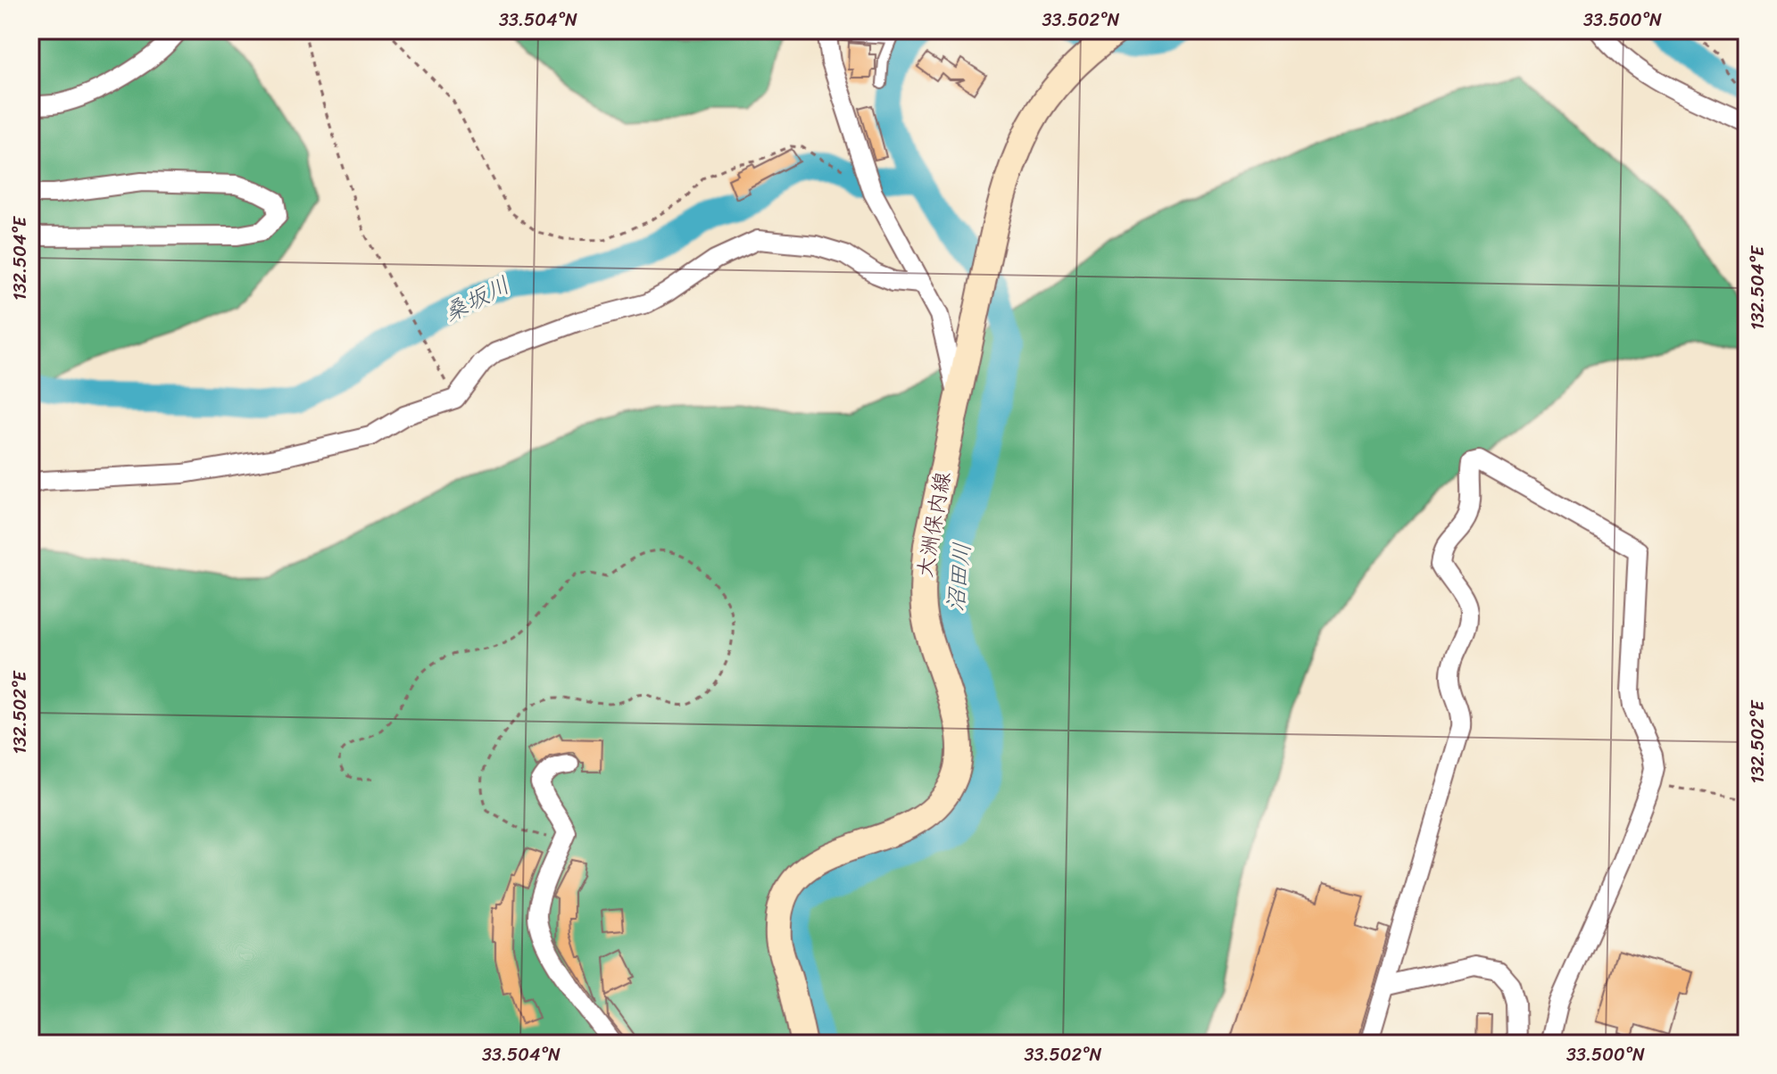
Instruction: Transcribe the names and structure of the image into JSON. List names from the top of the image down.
{
  "streets": {
    "main road": ["大洲保内線"]
  },
  "water": ["桑坂川", "沼田川"],
  "coordinates": [
    "33.504°N",
    "33.502°N",
    "33.500°N",
    "132.504°E",
    "132.502°E"
  ]
}
